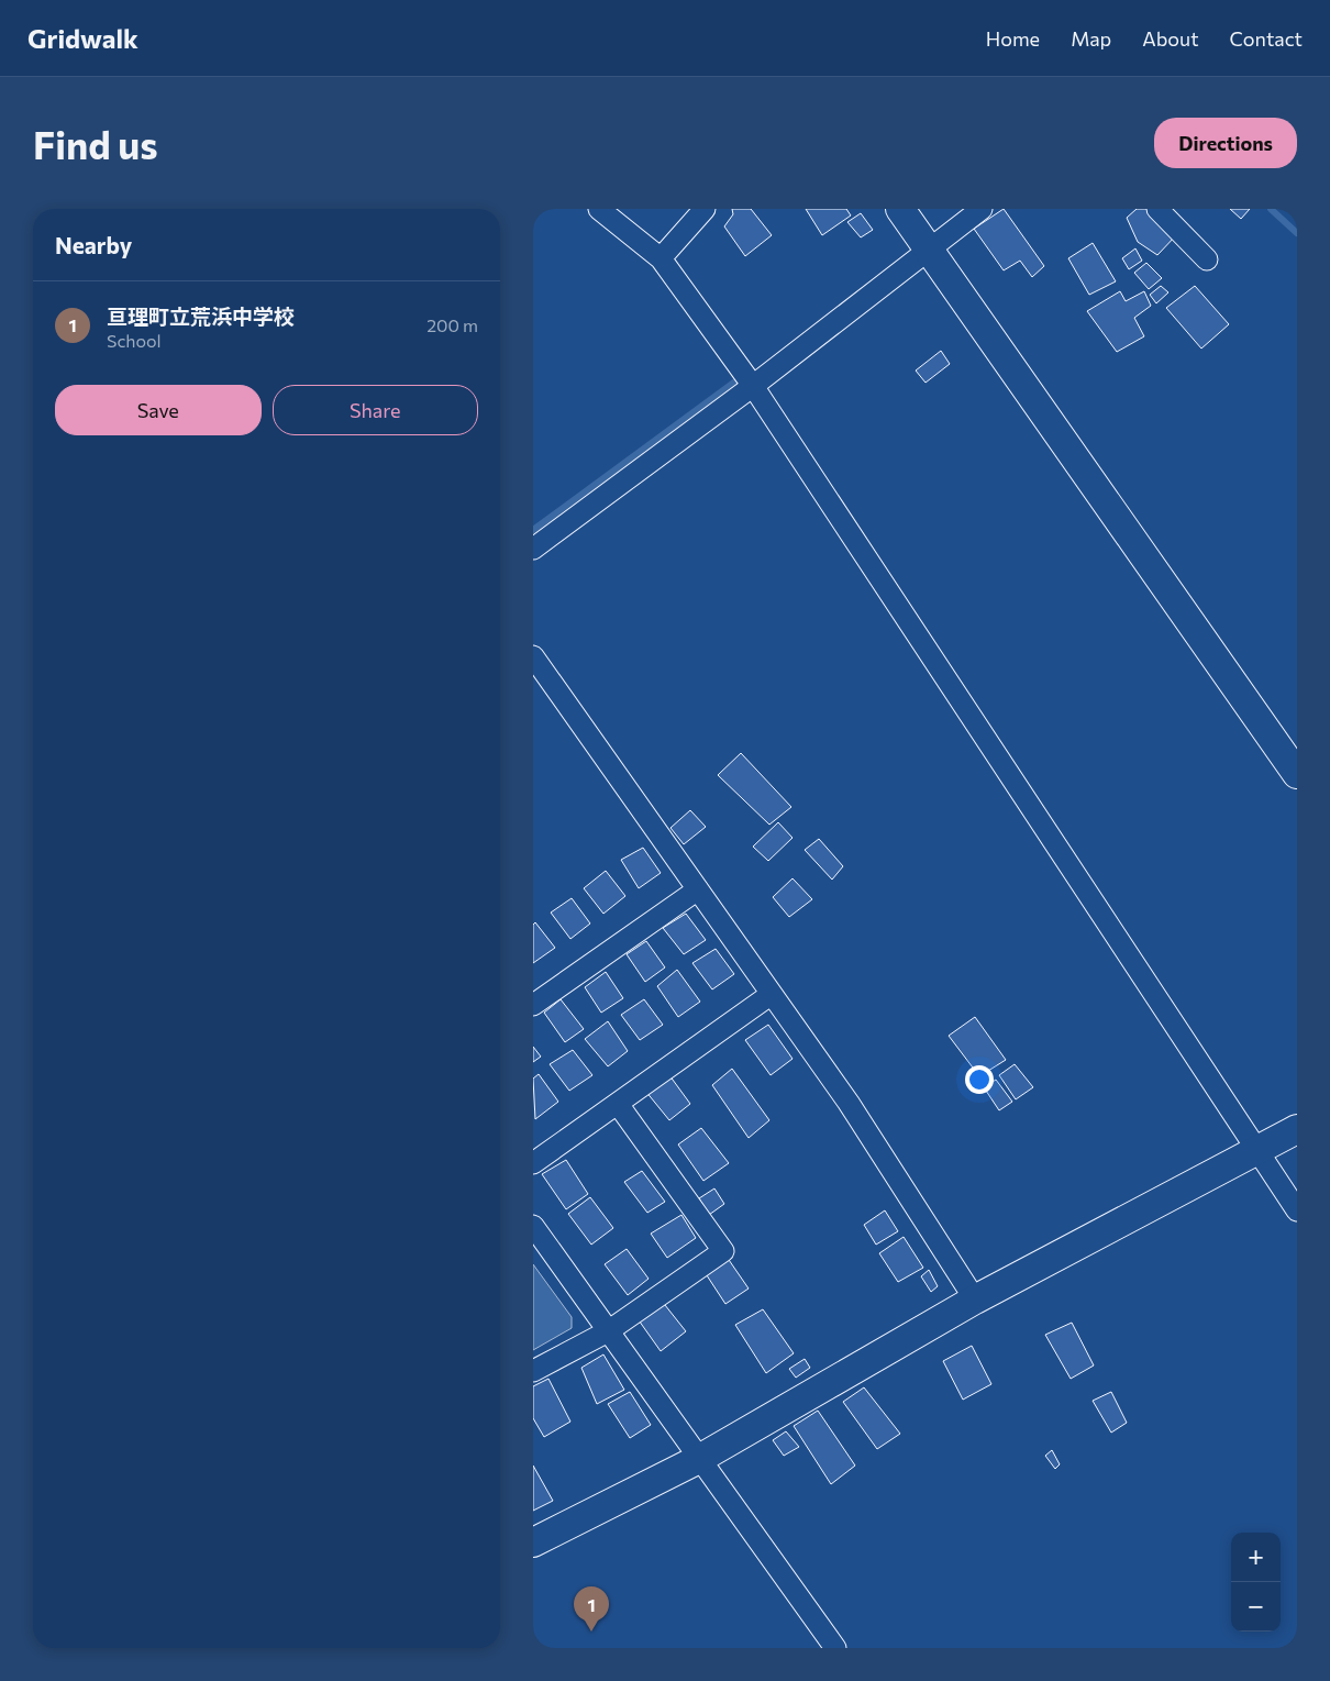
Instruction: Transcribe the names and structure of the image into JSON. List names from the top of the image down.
{
  "page": {
    "header": "Gridwalk",
    "nav": [
      "Home",
      "Map",
      "About",
      "Contact"
    ],
    "buttons": [
      "Directions",
      ["Save", "Share"]
    ],
    "title": "Find us",
    "heading": "Nearby",
    "list": [
      {
        "mark": "1",
        "name": "亘理町立荒浜中学校",
        "note": "School",
        "value": "200 m"
      }
    ],
    "map_buttons": ["+", "−"],
    "pins": "1"
  }
}
